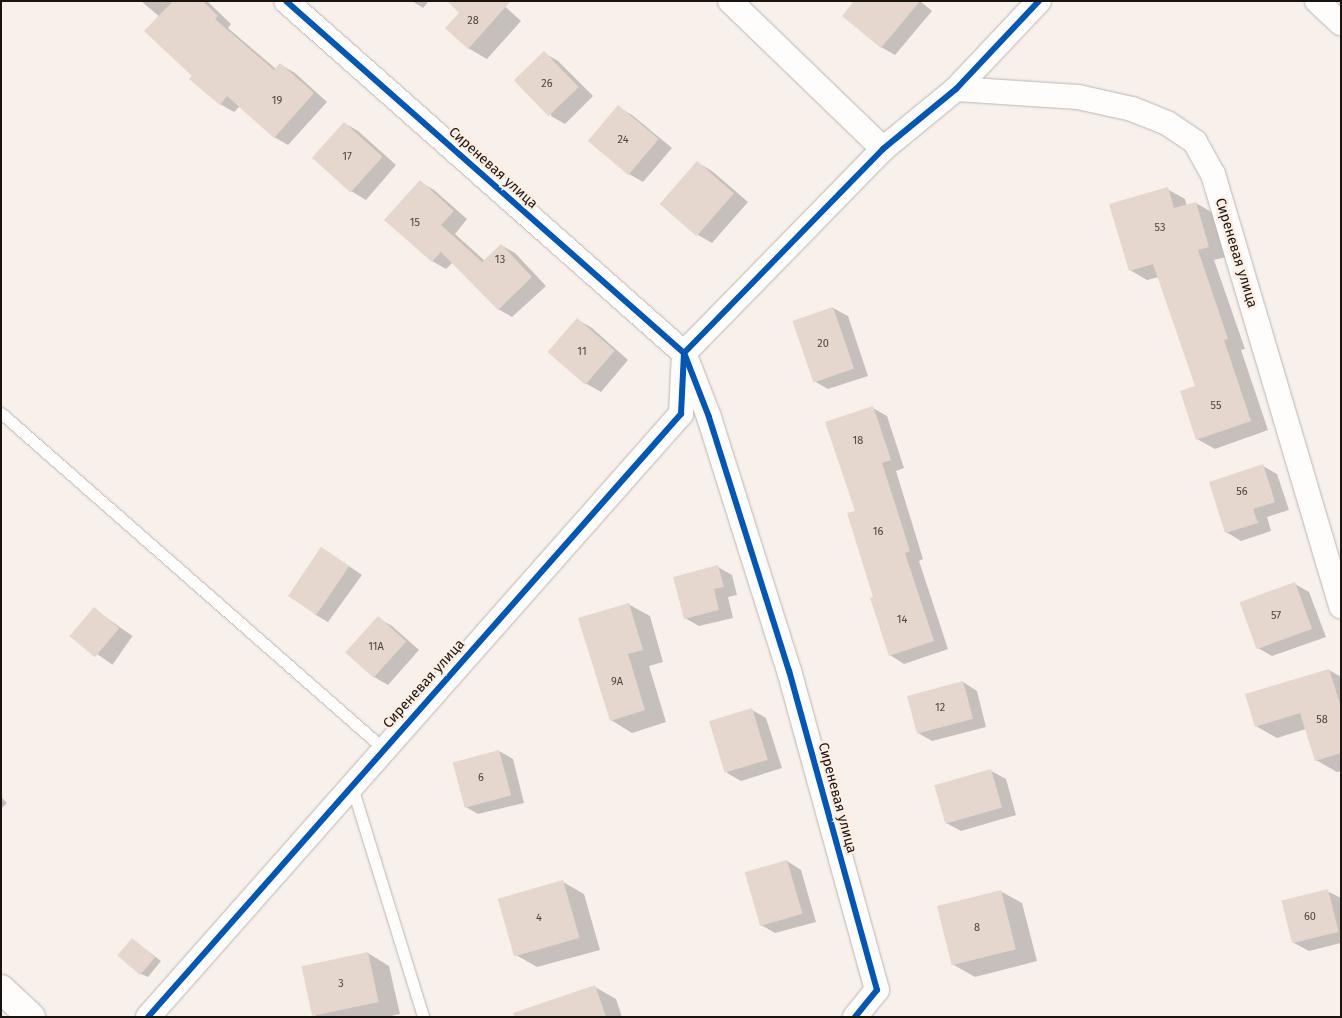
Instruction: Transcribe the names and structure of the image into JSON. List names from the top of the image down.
{
  "streets": {
    "street": ["Сиреневая улица"]
  },
  "house_numbers": [
    "28",
    "26",
    "19",
    "24",
    "17",
    "15",
    "53",
    "13",
    "20",
    "11",
    "55",
    "18",
    "56",
    "16",
    "57",
    "14",
    "11А",
    "9А",
    "12",
    "58",
    "6",
    "60",
    "4",
    "8",
    "3"
  ]
}
